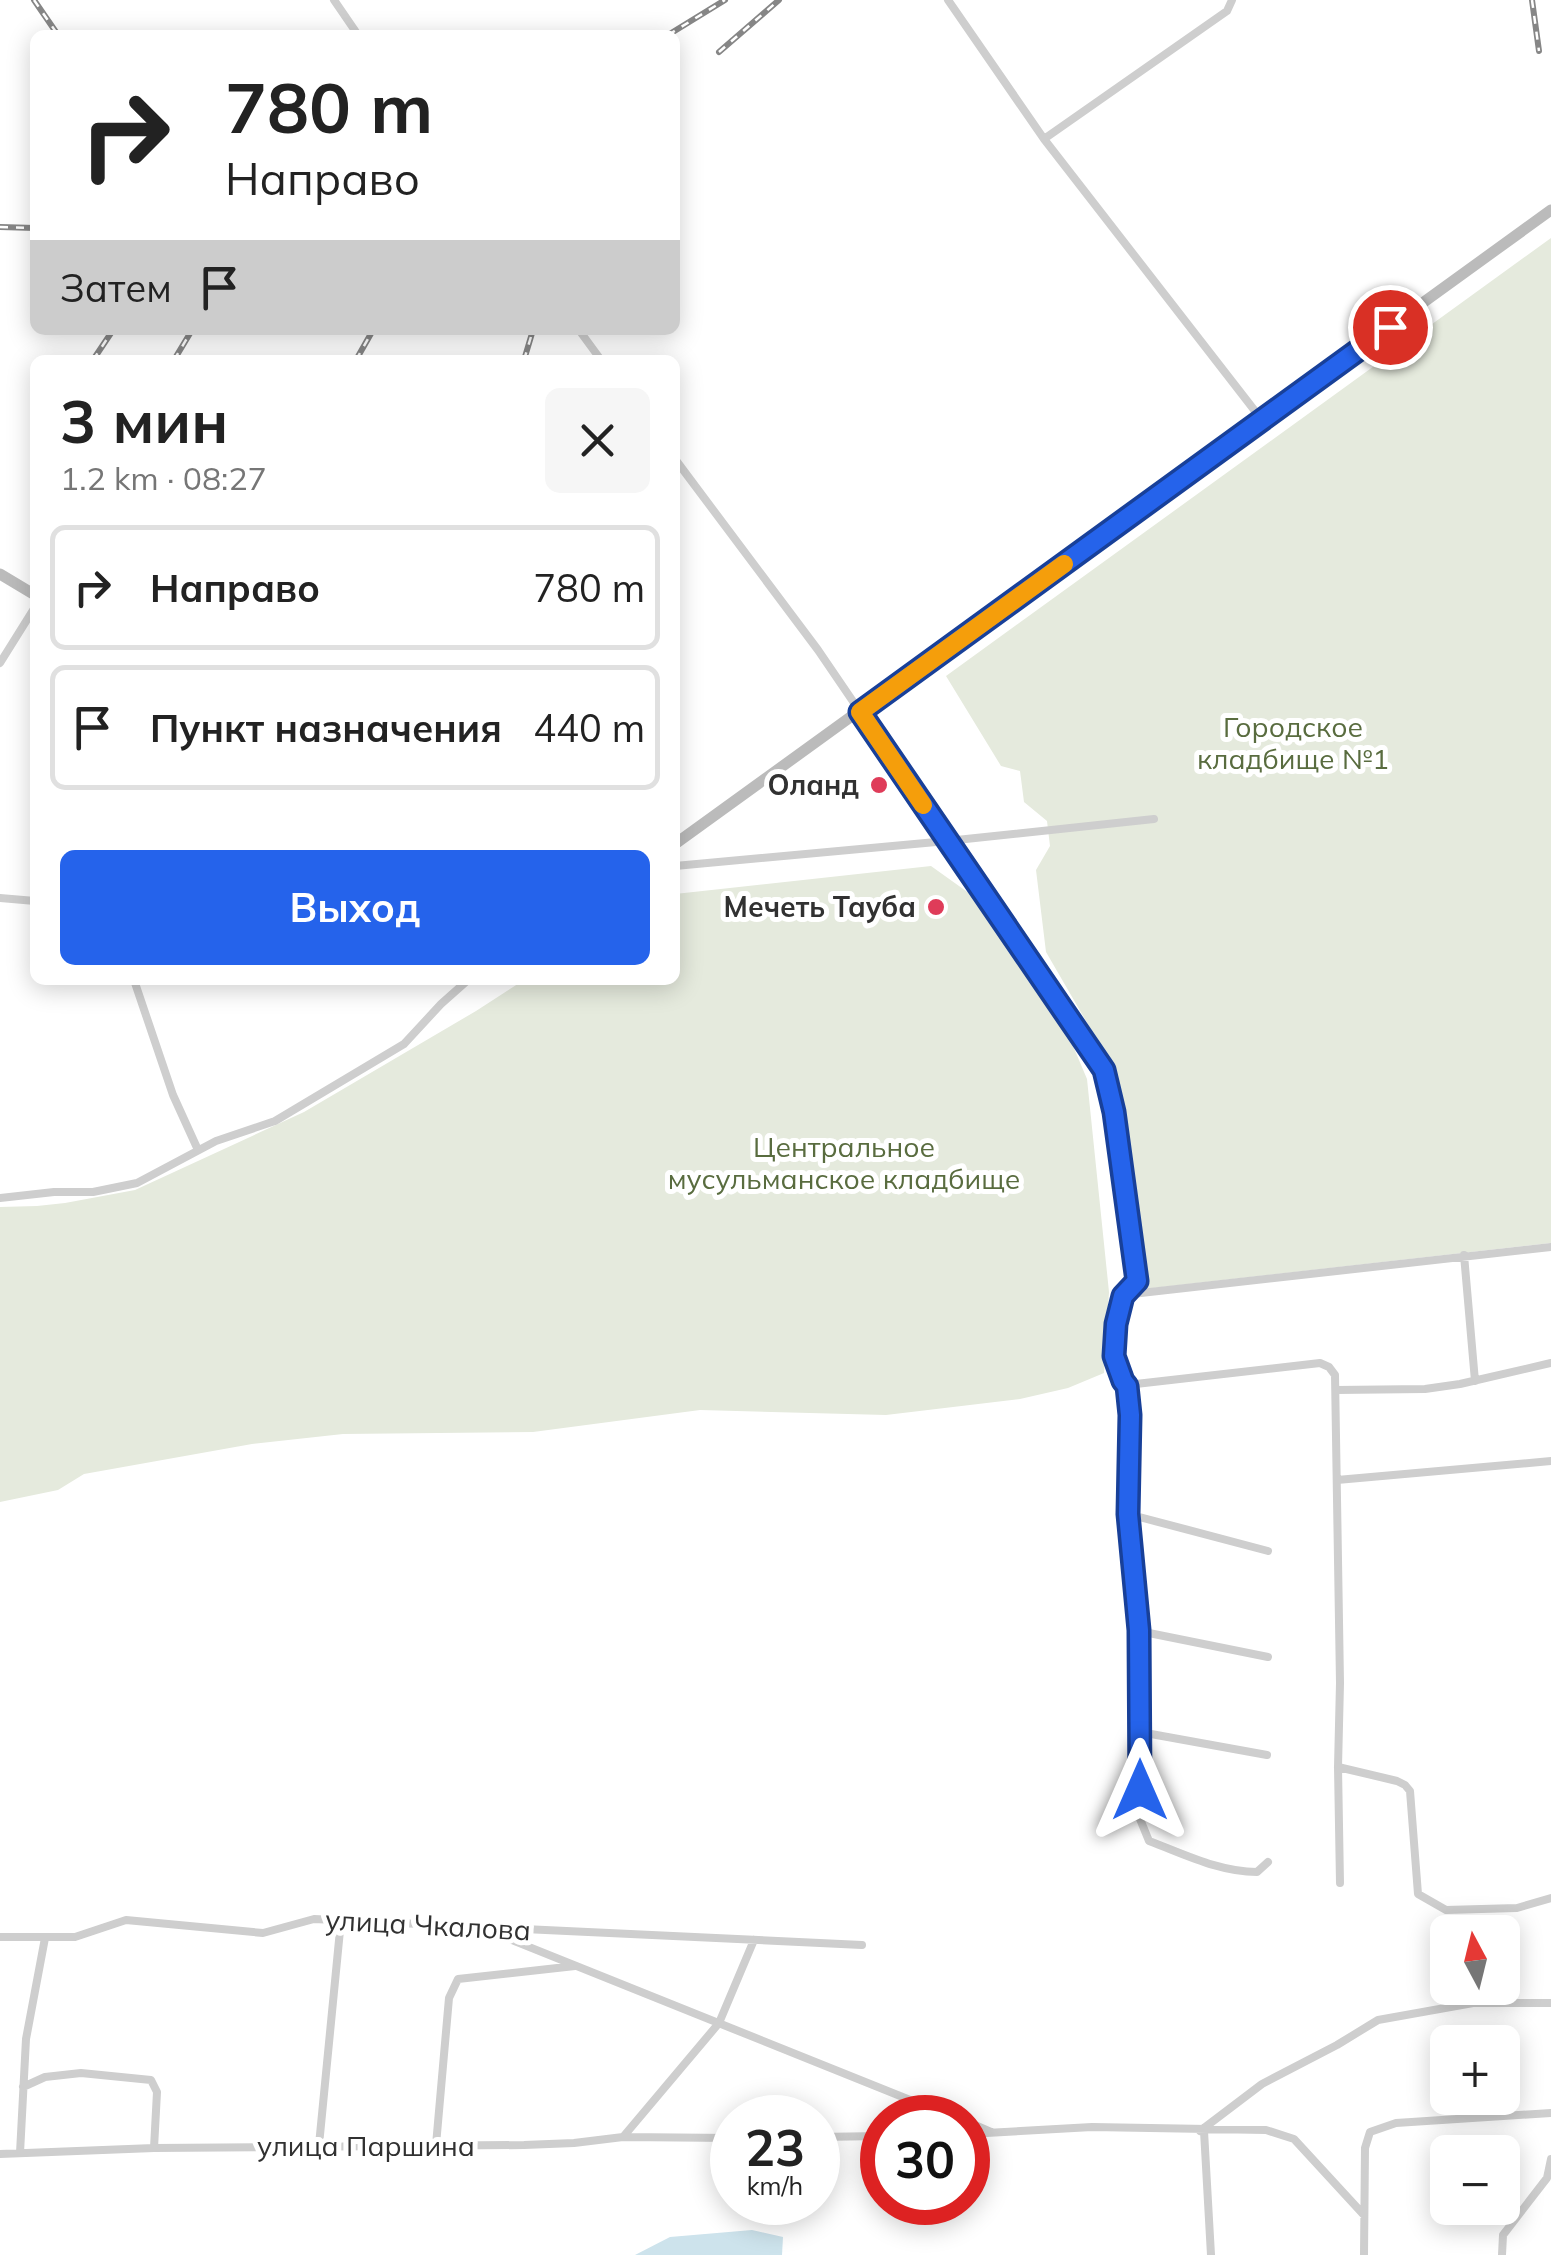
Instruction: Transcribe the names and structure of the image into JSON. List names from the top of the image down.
{
  "streets": {
    "street": ["улица Чкалова", "улица Паршина"]
  },
  "parks": ["Городское кладбище №1", "Центральное мусульманское кладбище"],
  "places": ["Оланд", "Мечеть Тауба"],
  "north": "top",
  "page": {
    "turn": ["780 m", "Направо"],
    "then": "Затем",
    "heading": ["3 мин", "1.2 km · 08:27"],
    "list": [
      {
        "name": "Направо",
        "value": "780 m"
      },
      {
        "name": "Пункт назначения",
        "value": "440 m"
      }
    ],
    "buttons": "Выход",
    "map_buttons": ["+", "−"],
    "speed": "23 km/h",
    "limit": "30"
  }
}
